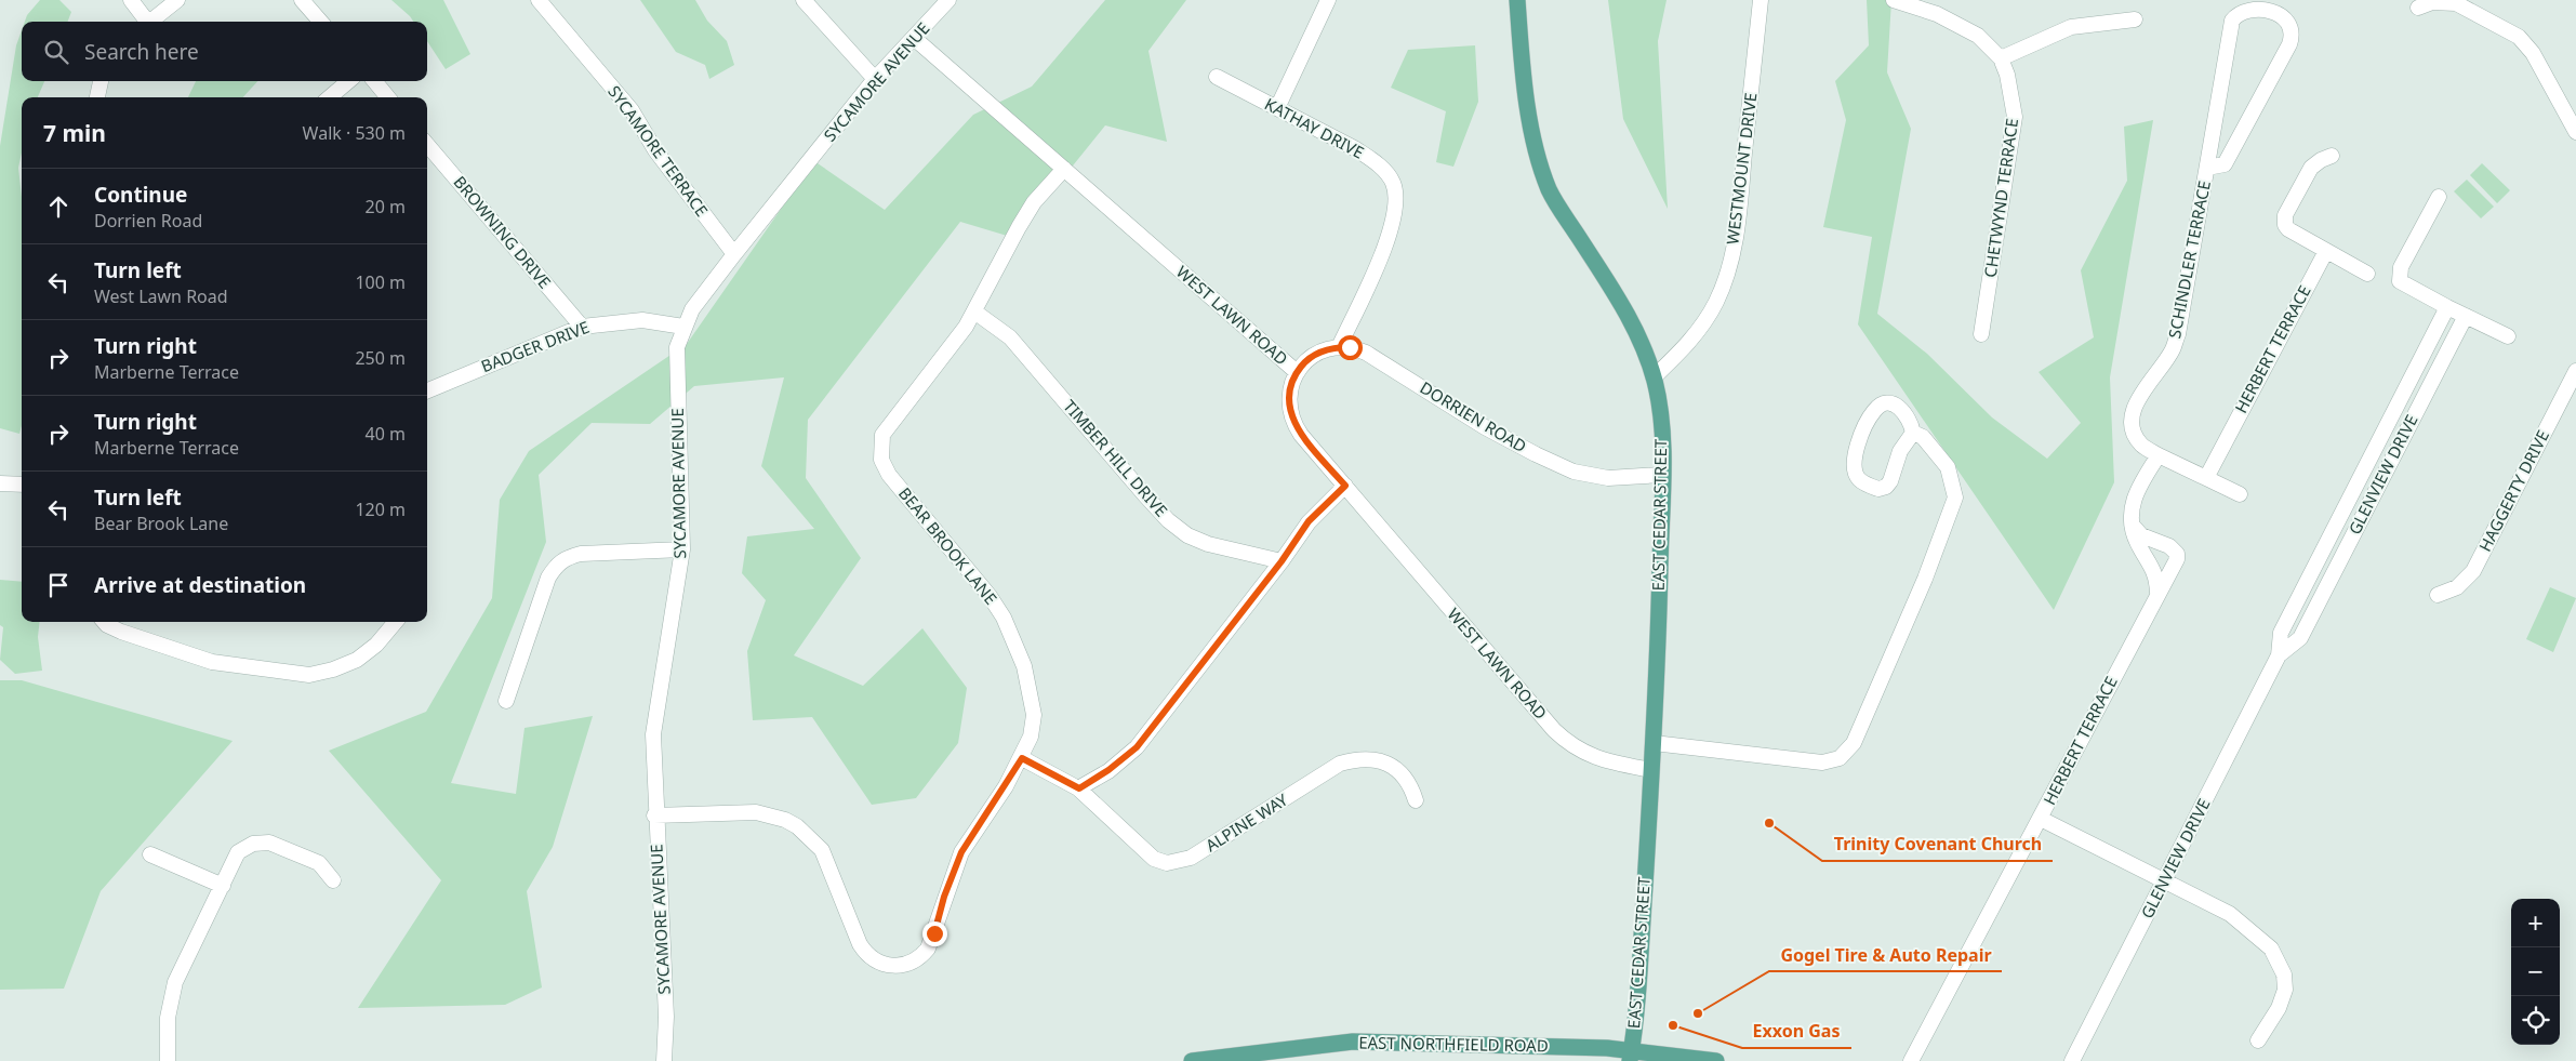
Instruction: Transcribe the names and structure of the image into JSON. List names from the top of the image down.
{
  "streets": {
    "main road": ["EAST CEDAR STREET", "EAST NORTHFIELD ROAD"],
    "street": [
      "SYCAMORE AVENUE",
      "KATHAY DRIVE",
      "SYCAMORE TERRACE",
      "WESTMOUNT DRIVE",
      "CHETWYND TERRACE",
      "BROWNING DRIVE",
      "SCHINDLER TERRACE",
      "WEST LAWN ROAD",
      "BADGER DRIVE",
      "HERBERT TERRACE",
      "DORRIEN ROAD",
      "TIMBER HILL DRIVE",
      "GLENVIEW DRIVE",
      "HAGGERTY DRIVE",
      "BEAR BROOK LANE",
      "ALPINE WAY"
    ]
  },
  "crossings": [
    ["SYCAMORE AVENUE", "SYCAMORE TERRACE"],
    ["SYCAMORE AVENUE", "WEST LAWN ROAD"],
    ["SYCAMORE AVENUE", "BADGER DRIVE"],
    ["SYCAMORE AVENUE", "BEAR BROOK LANE"],
    ["KATHAY DRIVE", "DORRIEN ROAD"],
    ["WESTMOUNT DRIVE", "EAST CEDAR STREET"],
    ["BROWNING DRIVE", "BADGER DRIVE"],
    ["WEST LAWN ROAD", "DORRIEN ROAD"],
    ["WEST LAWN ROAD", "EAST CEDAR STREET"],
    ["WEST LAWN ROAD", "BEAR BROOK LANE"],
    ["DORRIEN ROAD", "EAST CEDAR STREET"],
    ["TIMBER HILL DRIVE", "BEAR BROOK LANE"],
    ["EAST CEDAR STREET", "EAST NORTHFIELD ROAD"],
    ["BEAR BROOK LANE", "ALPINE WAY"]
  ],
  "places": ["Trinity Covenant Church", "Gogel Tire & Auto Repair", "Exxon Gas"],
  "page": {
    "search": "Search here",
    "heading": ["7 min", "Walk · 530 m"],
    "list": [
      ["Continue", "Dorrien Road", "20 m"],
      ["Turn left", "West Lawn Road", "100 m"],
      ["Turn right", "Marberne Terrace", "250 m"],
      ["Turn right", "Marberne Terrace", "40 m"],
      ["Turn left", "Bear Brook Lane", "120 m"],
      "Arrive at destination"
    ],
    "map_buttons": ["+", "−"]
  }
}
